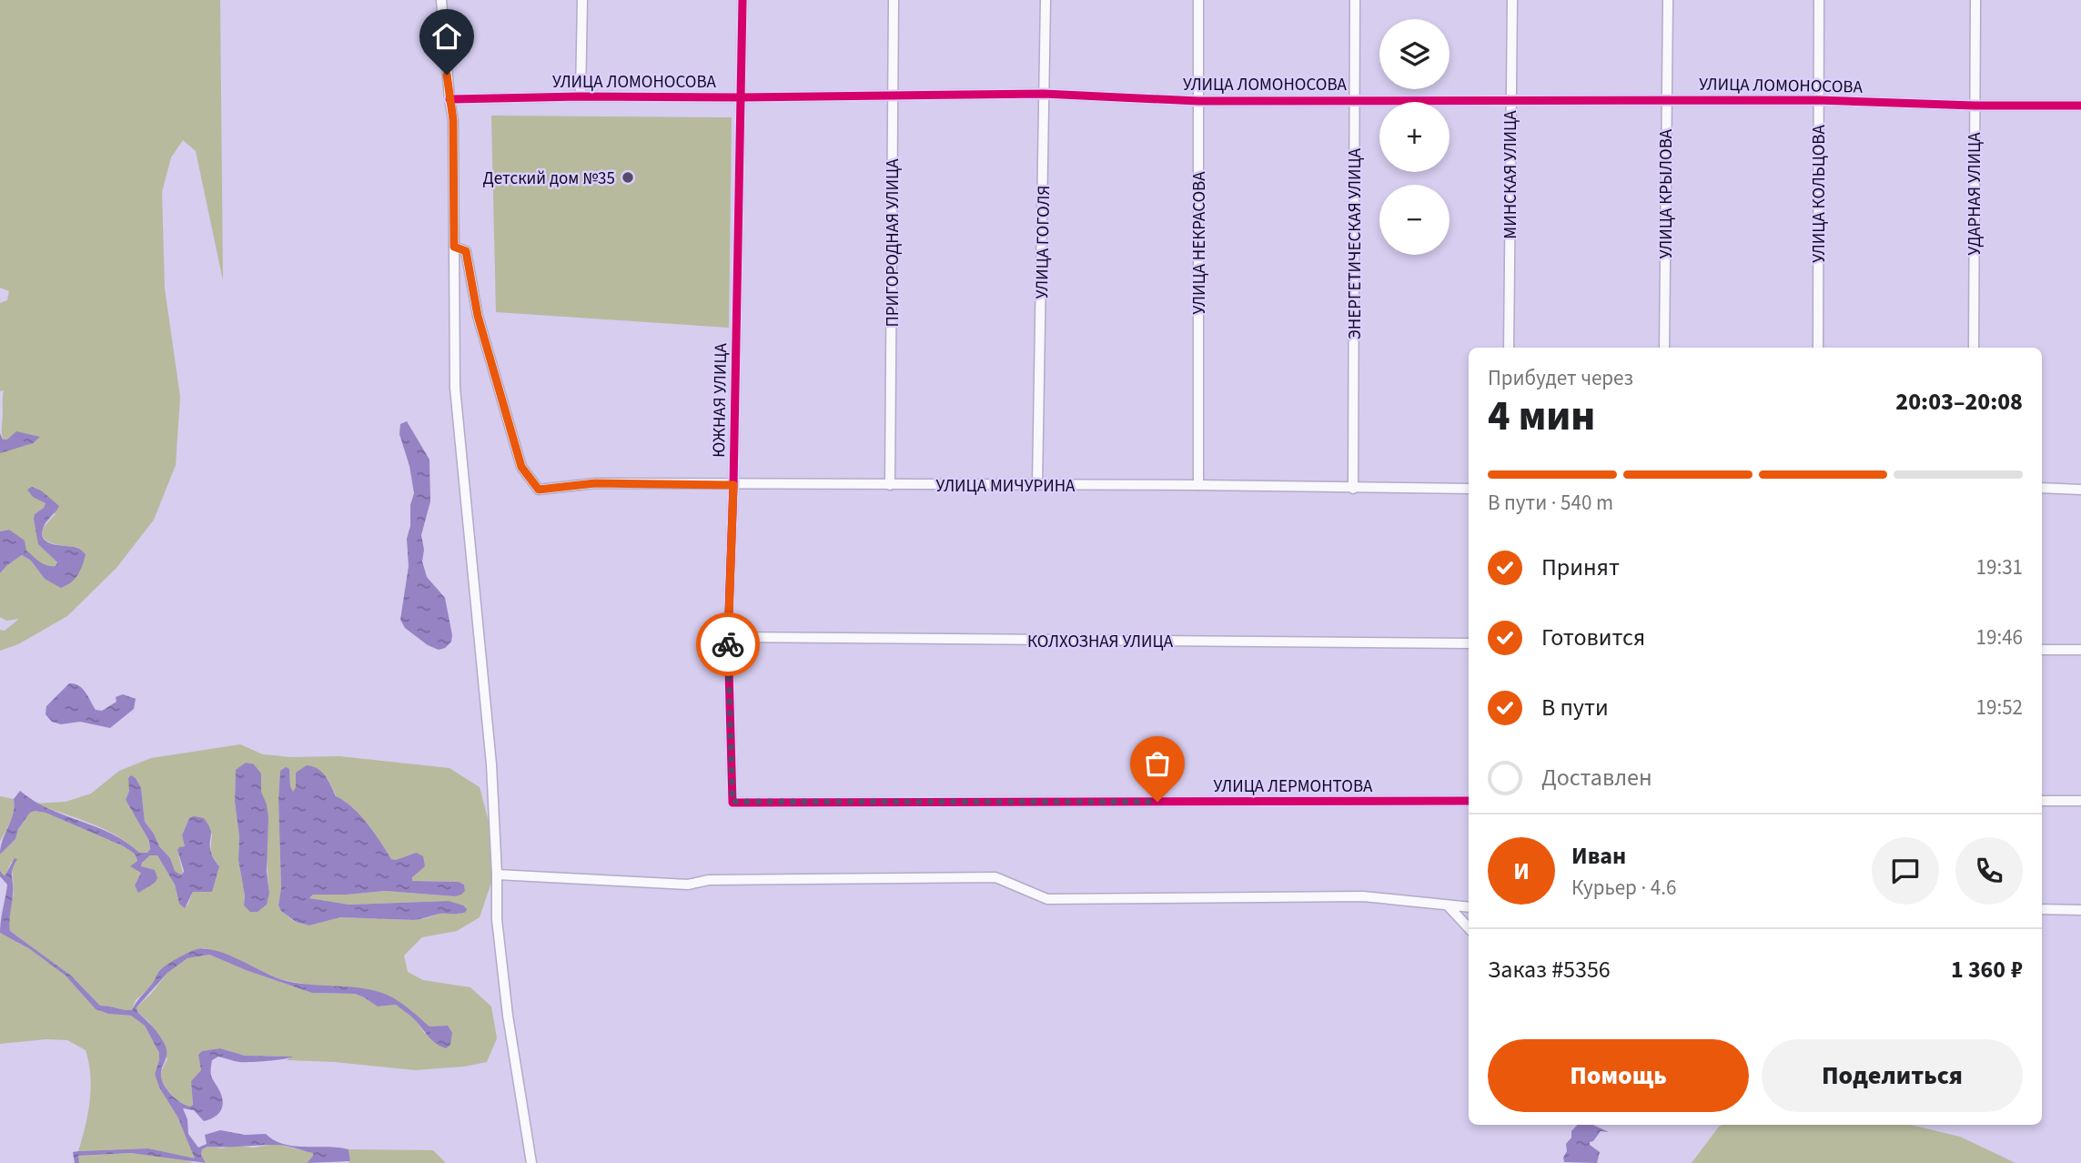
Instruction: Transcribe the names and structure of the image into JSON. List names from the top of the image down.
{
  "streets": {
    "street": [
      "УЛИЦА ЛОМОНОСОВА",
      "МИНСКАЯ УЛИЦА",
      "УЛИЦА КРЫЛОВА",
      "УЛИЦА КОЛЬЦОВА",
      "УДАРНАЯ УЛИЦА",
      "УЛИЦА ГОГОЛЯ",
      "ПРИГОРОДНАЯ УЛИЦА",
      "УЛИЦА НЕКРАСОВА",
      "ЭНЕРГЕТИЧЕСКАЯ УЛИЦА",
      "ЮЖНАЯ УЛИЦА",
      "УЛИЦА МИЧУРИНА",
      "КОЛХОЗНАЯ УЛИЦА",
      "УЛИЦА ЛЕРМОНТОВА"
    ]
  },
  "crossings": [
    ["УЛИЦА ЛОМОНОСОВА", "МИНСКАЯ УЛИЦА"],
    ["УЛИЦА ЛОМОНОСОВА", "УЛИЦА КРЫЛОВА"],
    ["УЛИЦА ЛОМОНОСОВА", "УЛИЦА КОЛЬЦОВА"],
    ["УЛИЦА ЛОМОНОСОВА", "УДАРНАЯ УЛИЦА"],
    ["УЛИЦА ЛОМОНОСОВА", "УЛИЦА ГОГОЛЯ"],
    ["УЛИЦА ЛОМОНОСОВА", "ПРИГОРОДНАЯ УЛИЦА"],
    ["УЛИЦА ЛОМОНОСОВА", "УЛИЦА НЕКРАСОВА"],
    ["УЛИЦА ЛОМОНОСОВА", "ЭНЕРГЕТИЧЕСКАЯ УЛИЦА"],
    ["УЛИЦА ЛОМОНОСОВА", "ЮЖНАЯ УЛИЦА"],
    ["УЛИЦА ГОГОЛЯ", "УЛИЦА МИЧУРИНА"],
    ["ПРИГОРОДНАЯ УЛИЦА", "УЛИЦА МИЧУРИНА"],
    ["УЛИЦА НЕКРАСОВА", "УЛИЦА МИЧУРИНА"],
    ["ЭНЕРГЕТИЧЕСКАЯ УЛИЦА", "УЛИЦА МИЧУРИНА"],
    ["ЮЖНАЯ УЛИЦА", "УЛИЦА МИЧУРИНА"],
    ["ЮЖНАЯ УЛИЦА", "КОЛХОЗНАЯ УЛИЦА"],
    ["ЮЖНАЯ УЛИЦА", "УЛИЦА ЛЕРМОНТОВА"]
  ],
  "places": ["Детский дом №35"],
  "page": {
    "map_buttons": ["+", "−"],
    "heading": ["4 мин", "Прибудет через", "20:03–20:08"],
    "panel": [
      "Иван",
      "Курьер · 4.6",
      "Заказ #5356",
      "1 360 ₽"
    ],
    "bar": "В пути · 540 m",
    "list": [
      ["Принят", "19:31"],
      ["Готовится", "19:46"],
      ["В пути", "19:52"],
      "Доставлен"
    ],
    "round": "И",
    "buttons": ["Помощь", "Поделиться"]
  }
}
